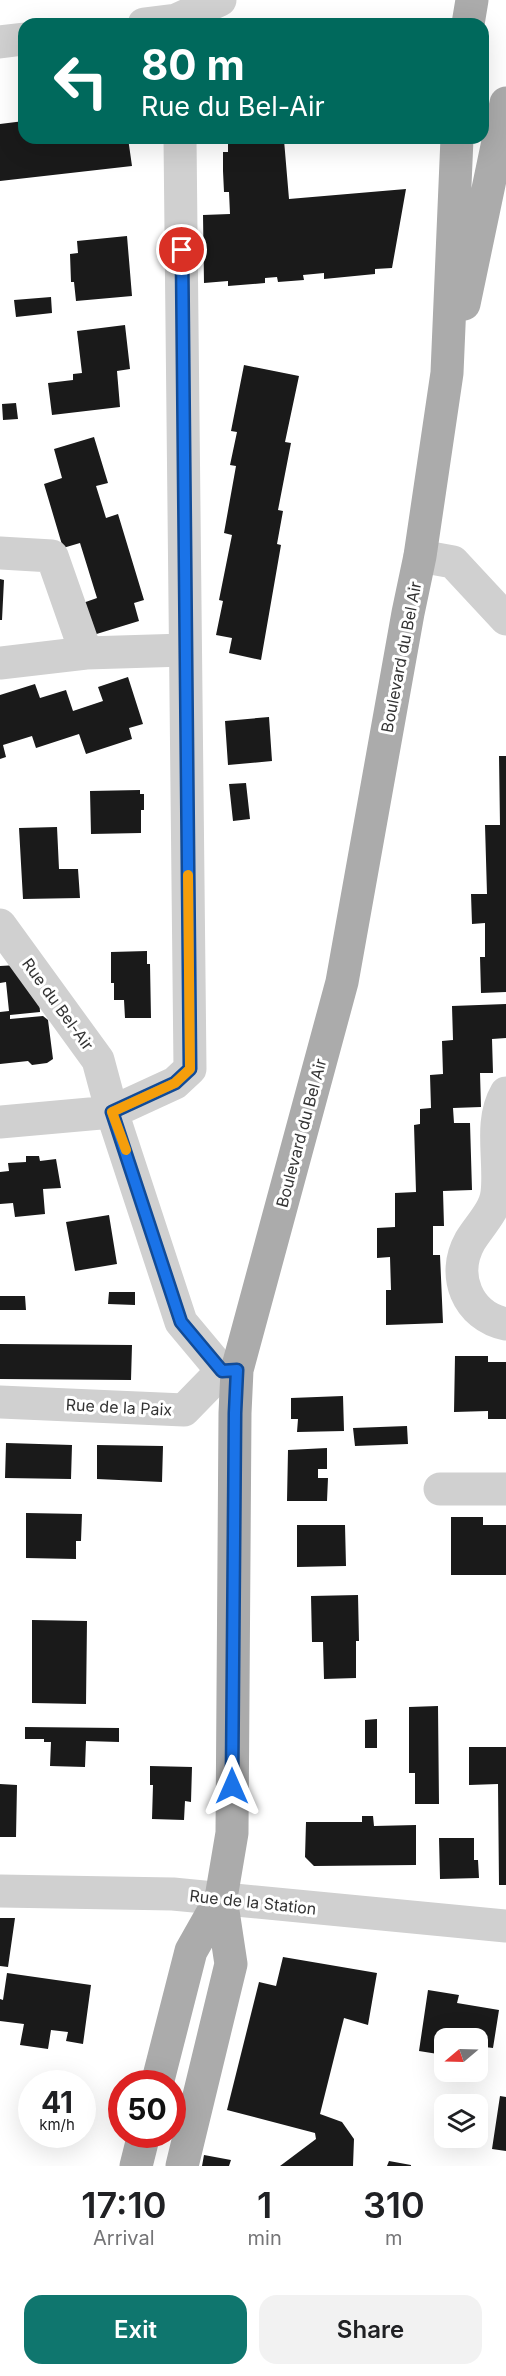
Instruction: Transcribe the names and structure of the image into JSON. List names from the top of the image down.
{
  "streets": {
    "main road": ["Boulevard du Bel Air"],
    "street": ["Rue du Bel-Air", "Rue de la Paix", "Rue de la Station"]
  },
  "crossings": [
    ["Boulevard du Bel Air", "Rue du Bel-Air"],
    ["Boulevard du Bel Air", "Rue de la Paix"],
    ["Boulevard du Bel Air", "Rue de la Station"],
    ["Rue du Bel-Air", "Rue de la Paix"]
  ],
  "north": "left",
  "page": {
    "turn": ["80 m", "Rue du Bel-Air"],
    "speed": "41 km/h",
    "limit": "50",
    "eta": [
      "17:10",
      "Arrival",
      "1",
      "min",
      "310",
      "m"
    ],
    "buttons": ["Exit", "Share"]
  }
}
